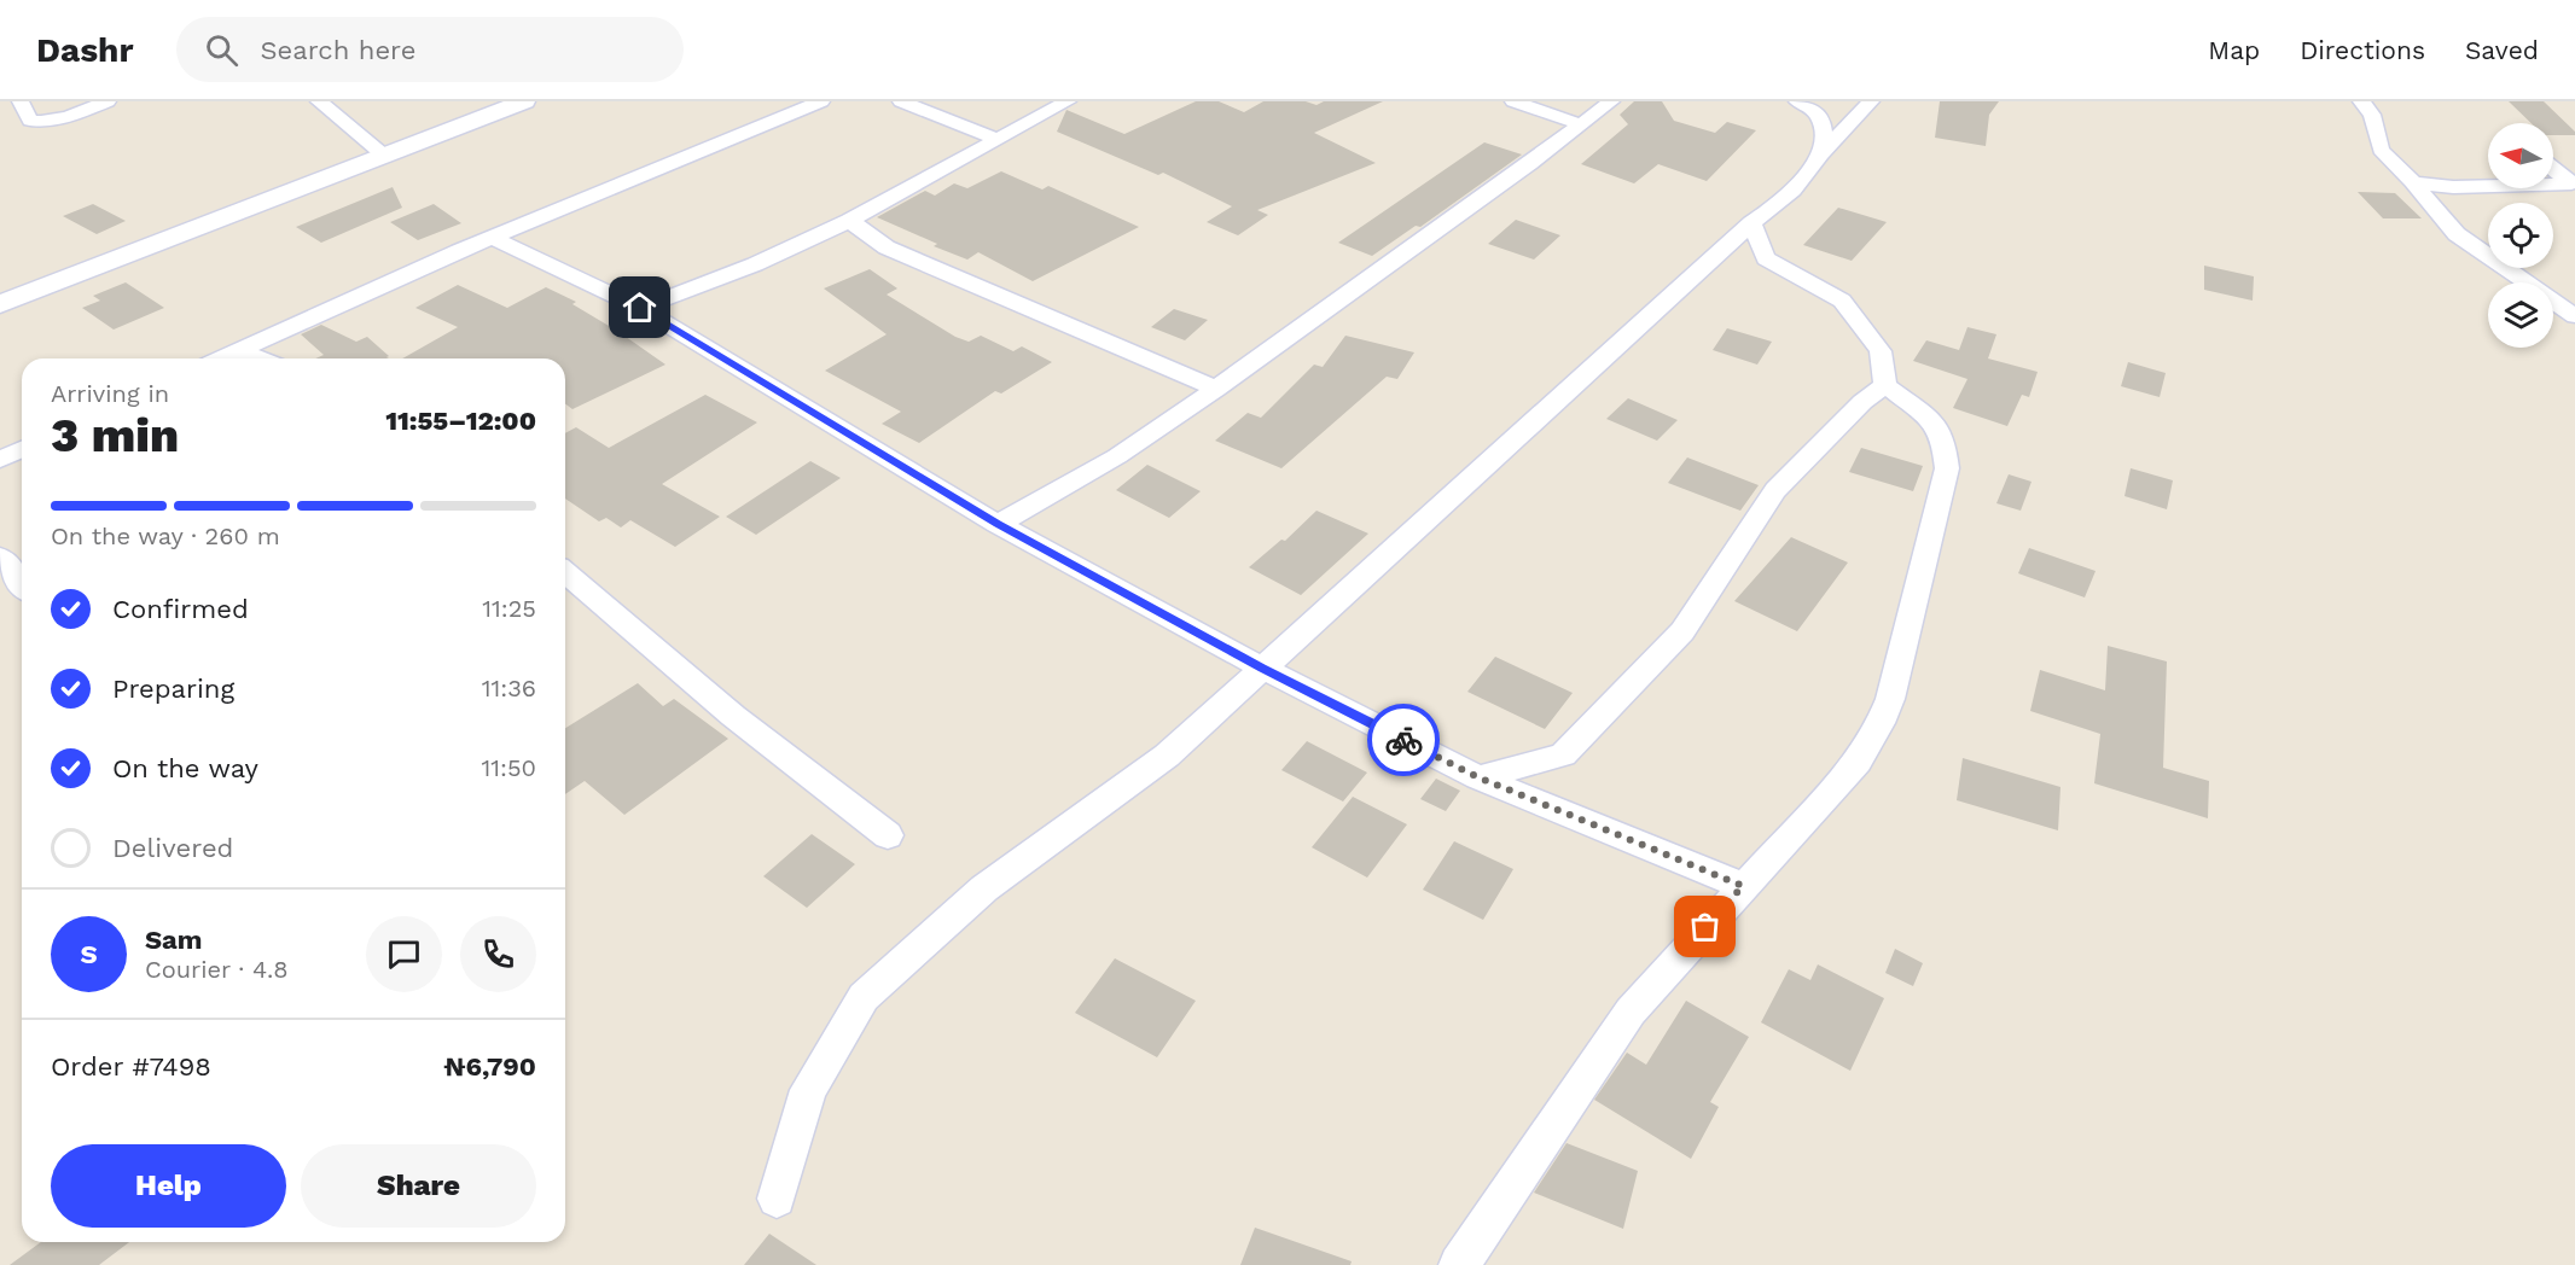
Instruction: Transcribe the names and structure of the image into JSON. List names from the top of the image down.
{
  "north": "left",
  "page": {
    "header": "Dashr",
    "search": "Search here",
    "nav": ["Map", "Directions", "Saved"],
    "heading": ["3 min", "Arriving in", "11:55–12:00"],
    "panel": [
      "Sam",
      "Courier · 4.8",
      "Order #7498",
      "₦6,790"
    ],
    "bar": "On the way · 260 m",
    "list": [
      ["Confirmed", "11:25"],
      ["Preparing", "11:36"],
      ["On the way", "11:50"],
      "Delivered"
    ],
    "round": "S",
    "buttons": ["Help", "Share"]
  }
}
